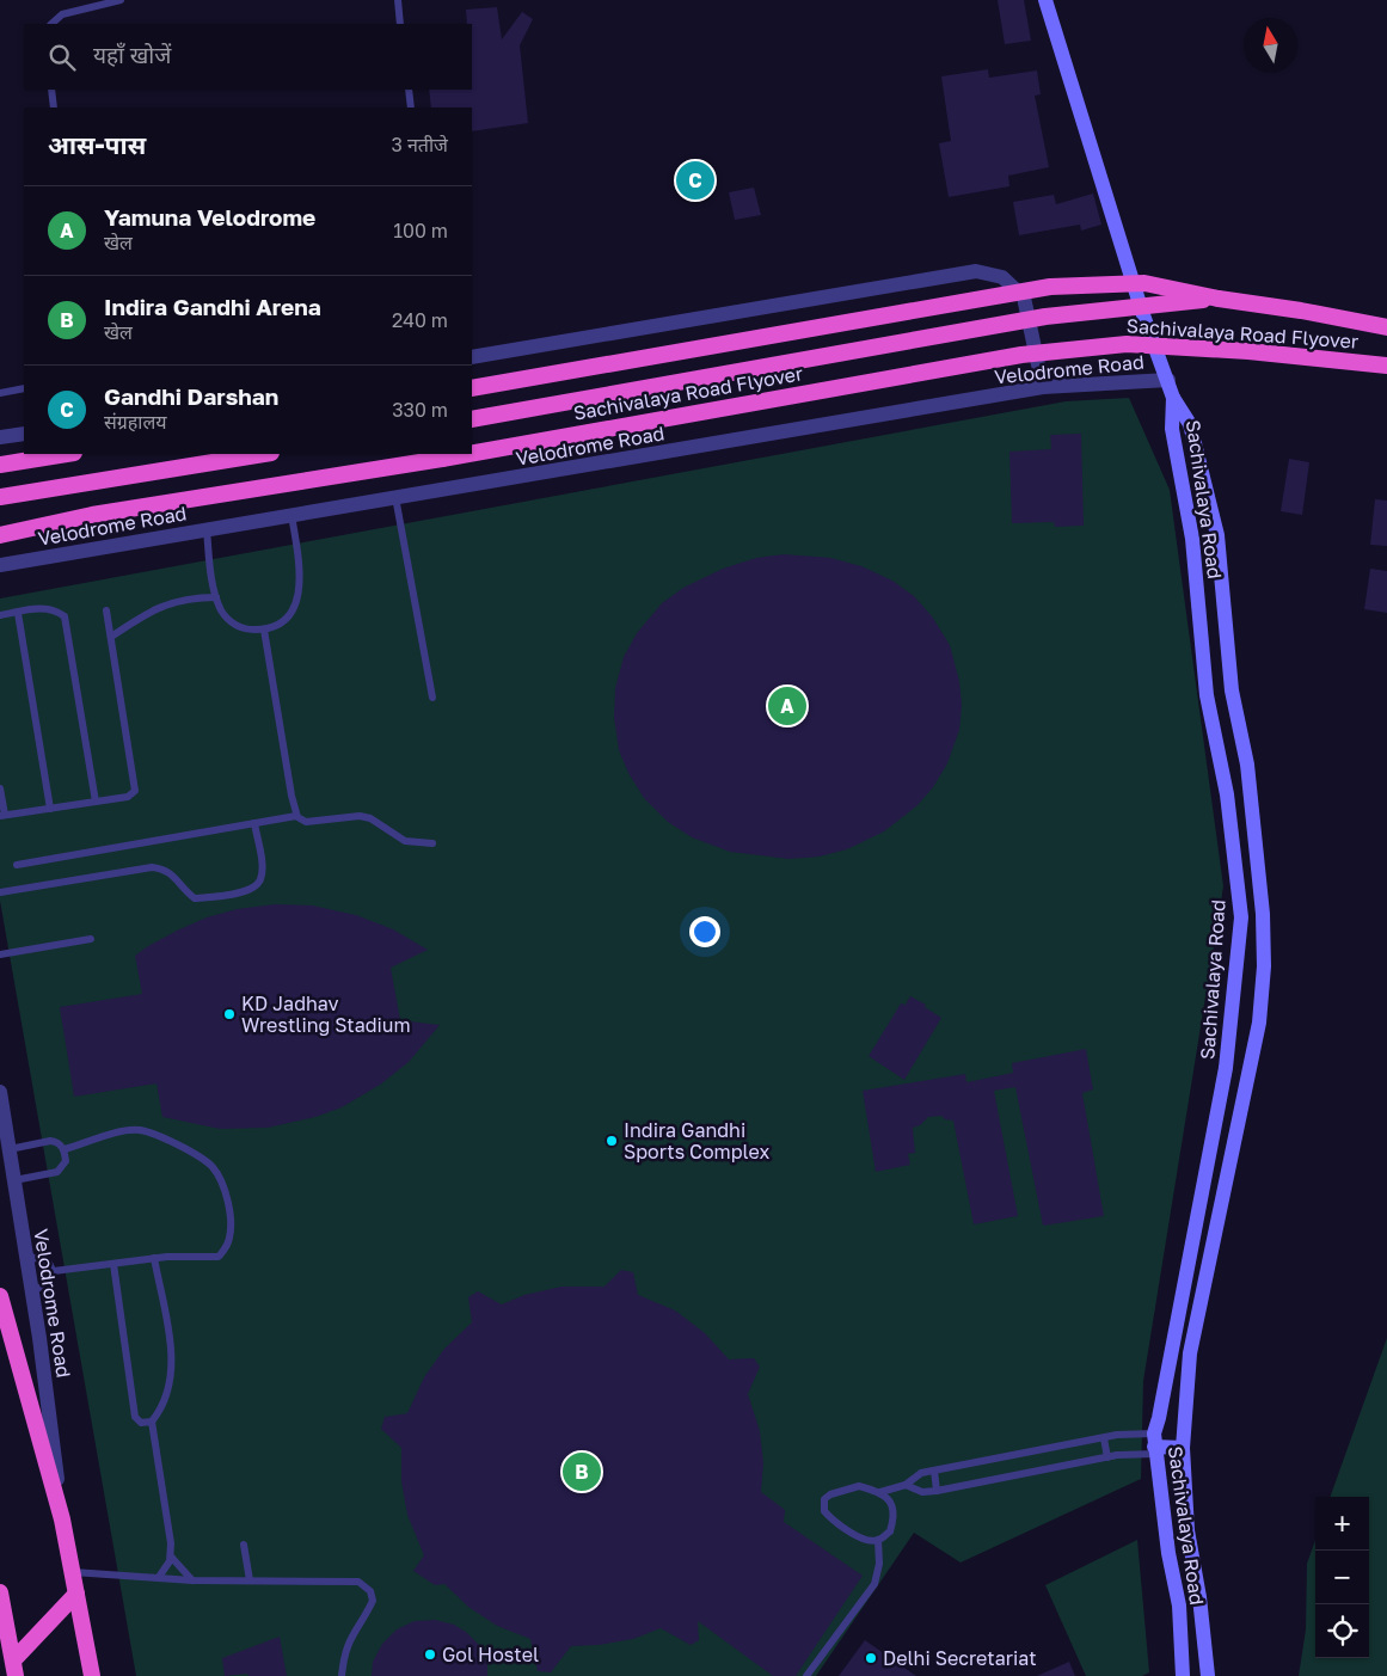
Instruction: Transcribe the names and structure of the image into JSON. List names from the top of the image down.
{
  "streets": {
    "highway": ["Sachivalaya Road Flyover"],
    "main road": ["Velodrome Road", "Sachivalaya Road"]
  },
  "crossings": [
    ["Velodrome Road", "Sachivalaya Road"]
  ],
  "places": [
    "KD Jadhav Wrestling Stadium",
    "Indira Gandhi Sports Complex",
    "Gol Hostel",
    "Delhi Secretariat"
  ],
  "north": "top",
  "page": {
    "search": "यहाँ खोजें",
    "heading": ["आस-पास", "3 नतीजे"],
    "pins": ["C", "A", "B"],
    "list": [
      {
        "mark": "A",
        "name": "Yamuna Velodrome",
        "note": "खेल",
        "value": "100 m"
      },
      {
        "mark": "B",
        "name": "Indira Gandhi Arena",
        "note": "खेल",
        "value": "240 m"
      },
      {
        "mark": "C",
        "name": "Gandhi Darshan",
        "note": "संग्रहालय",
        "value": "330 m"
      }
    ],
    "map_buttons": ["+", "−"]
  }
}
